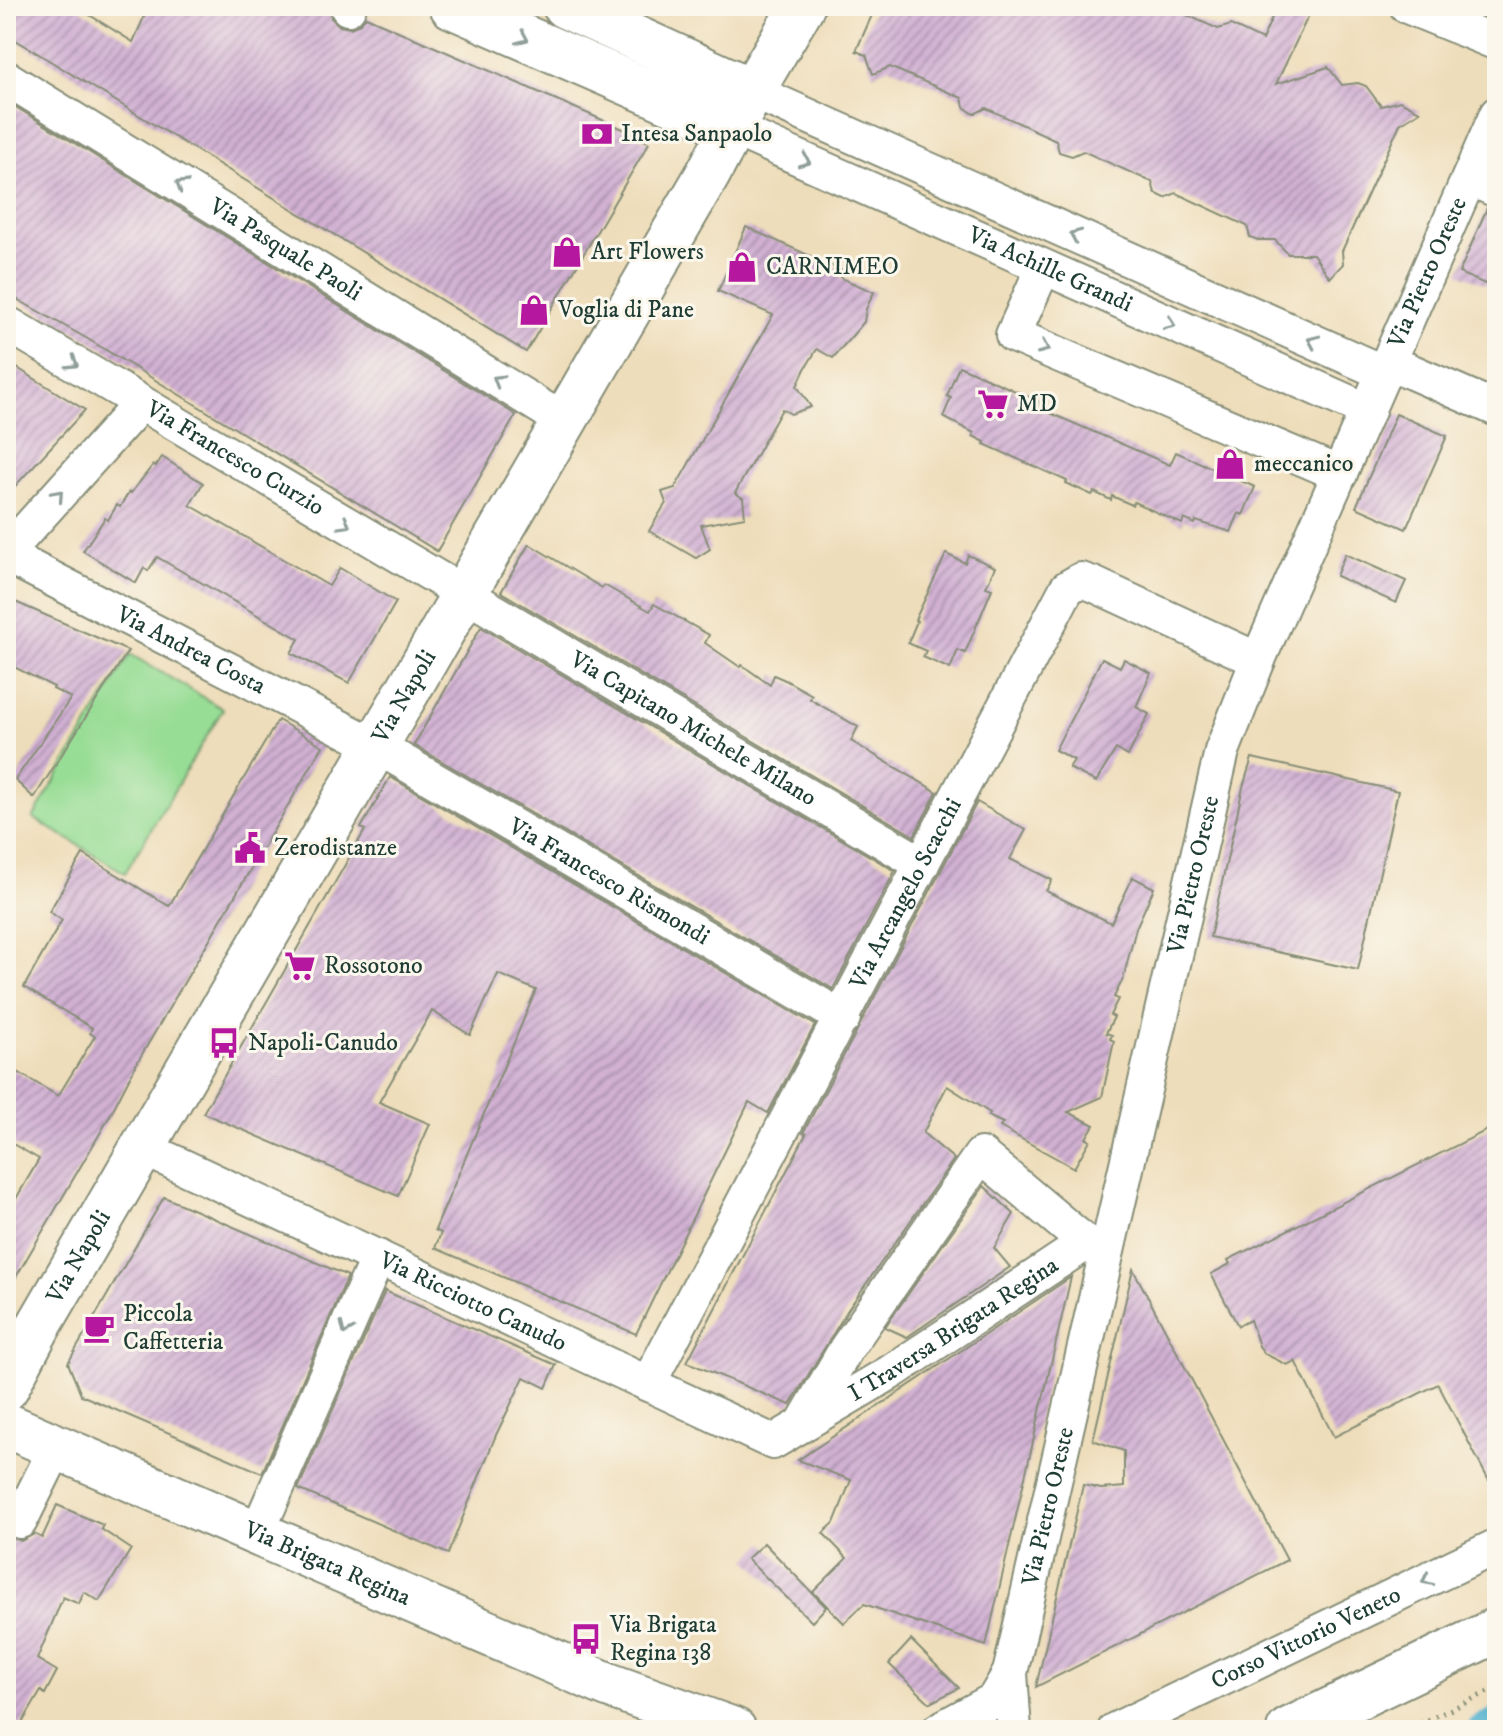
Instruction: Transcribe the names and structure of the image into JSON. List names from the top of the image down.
{
  "streets": {
    "main road": ["Via Napoli", "Via Brigata Regina"],
    "street": [
      "Via Pasquale Paoli",
      "Via Achille Grandi",
      "Via Pietro Oreste",
      "Via Francesco Curzio",
      "Via Andrea Costa",
      "Via Capitano Michele Milano",
      "Via Francesco Rismondi",
      "Via Arcangelo Scacchi",
      "Via Ricciotto Canudo",
      "I Traversa Brigata Regina",
      "Corso Vittorio Veneto"
    ]
  },
  "crossings": [
    ["Via Pasquale Paoli", "Via Napoli"],
    ["Via Achille Grandi", "Via Pietro Oreste"],
    ["Via Achille Grandi", "Via Napoli"],
    ["Via Pietro Oreste", "Via Arcangelo Scacchi"],
    ["Via Pietro Oreste", "I Traversa Brigata Regina"],
    ["Via Francesco Curzio", "Via Napoli"],
    ["Via Francesco Curzio", "Via Capitano Michele Milano"],
    ["Via Andrea Costa", "Via Napoli"],
    ["Via Andrea Costa", "Via Francesco Rismondi"],
    ["Via Napoli", "Via Capitano Michele Milano"],
    ["Via Napoli", "Via Francesco Rismondi"],
    ["Via Napoli", "Via Ricciotto Canudo"],
    ["Via Capitano Michele Milano", "Via Arcangelo Scacchi"],
    ["Via Francesco Rismondi", "Via Arcangelo Scacchi"],
    ["Via Arcangelo Scacchi", "Via Ricciotto Canudo"],
    ["Via Ricciotto Canudo", "I Traversa Brigata Regina"]
  ],
  "one_way": ["Via Pasquale Paoli", "Via Francesco Curzio", "Corso Vittorio Veneto"],
  "places": {
    "bank": ["Intesa Sanpaolo"],
    "shop": [
      "Art Flowers",
      "CARNIMEO",
      "Voglia di Pane",
      "meccanico"
    ],
    "supermarket": ["MD", "Rossotono"],
    "public building": ["Zerodistanze"],
    "bus stop": ["Napoli-Canudo", "Via Brigata Regina 138"],
    "cafe": ["Piccola Caffetteria"]
  }
}
